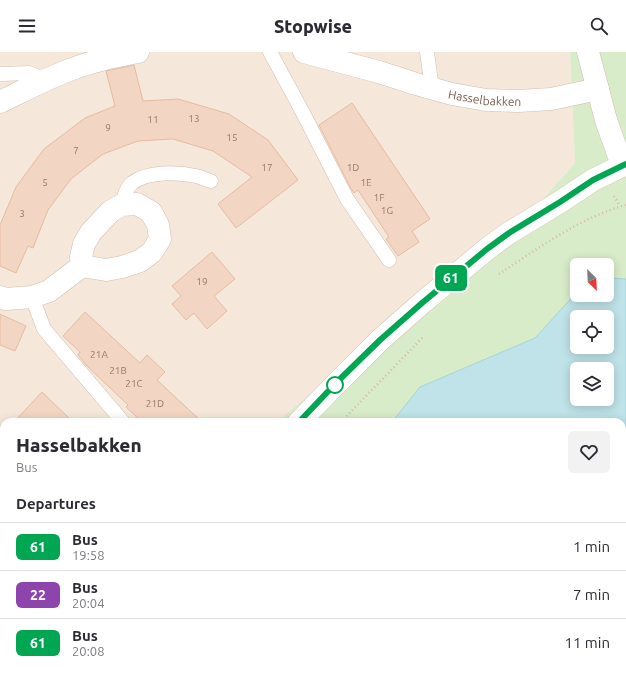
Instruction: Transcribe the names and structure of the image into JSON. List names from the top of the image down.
{
  "streets": {
    "street": ["Hasselbakken"]
  },
  "lines": ["bus line 61"],
  "house_numbers": [
    "13",
    "11",
    "9",
    "15",
    "7",
    "17",
    "1D",
    "5",
    "1E",
    "1F",
    "1G",
    "3",
    "19",
    "21A",
    "21B",
    "21C",
    "21D"
  ],
  "north": "bottom right",
  "page": {
    "header": "Stopwise",
    "on_map": "61",
    "heading": [
      ["Hasselbakken", "Bus"],
      "Departures"
    ],
    "list": [
      {
        "mark": "61",
        "name": "Bus",
        "note": "19:58",
        "value": "1 min"
      },
      {
        "mark": "22",
        "name": "Bus",
        "note": "20:04",
        "value": "7 min"
      },
      {
        "mark": "61",
        "name": "Bus",
        "note": "20:08",
        "value": "11 min"
      }
    ]
  }
}
